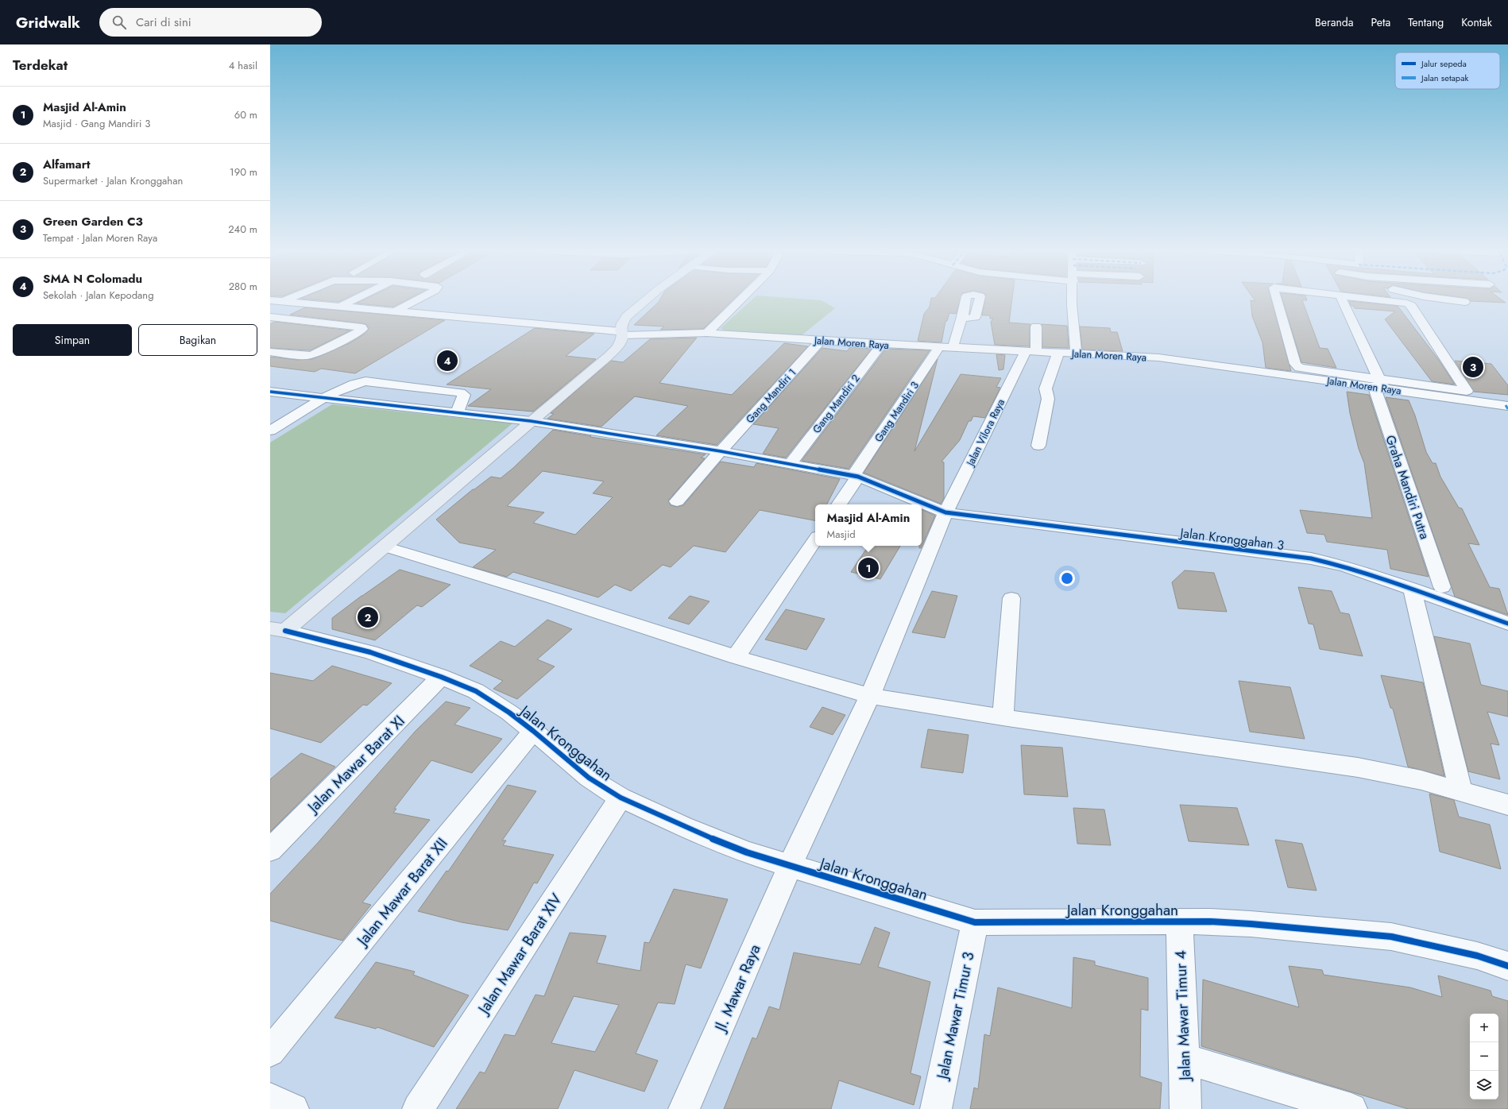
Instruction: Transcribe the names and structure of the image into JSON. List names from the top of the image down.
{
  "streets": {
    "street": [
      "Jalan Moren Raya",
      "Gang Mandiri 1",
      "Gang Mandiri 2",
      "Gang Mandiri 3",
      "Jalan Vilora Raya",
      "Graha Mandiri Putra",
      "Jalan Kronggahan 3",
      "Jalan Kronggahan",
      "Jalan Mawar Barat XI",
      "Jalan Mawar Barat XII",
      "Jalan Mawar Barat XIV",
      "Jl. Mawar Raya",
      "Jalan Mawar Timur 3",
      "Jalan Mawar Timur 4"
    ]
  },
  "crossings": [
    ["Jalan Moren Raya", "Gang Mandiri 1"],
    ["Jalan Moren Raya", "Gang Mandiri 2"],
    ["Jalan Moren Raya", "Gang Mandiri 3"],
    ["Jalan Moren Raya", "Jalan Vilora Raya"],
    ["Jalan Moren Raya", "Graha Mandiri Putra"],
    ["Gang Mandiri 1", "Jalan Kronggahan 3"],
    ["Gang Mandiri 2", "Jalan Kronggahan 3"],
    ["Gang Mandiri 3", "Jalan Kronggahan 3"],
    ["Jalan Vilora Raya", "Jalan Kronggahan 3"],
    ["Jalan Vilora Raya", "Jl. Mawar Raya"],
    ["Jalan Kronggahan", "Jalan Mawar Barat XI"],
    ["Jalan Kronggahan", "Jalan Mawar Barat XII"],
    ["Jalan Kronggahan", "Jalan Mawar Barat XIV"],
    ["Jalan Kronggahan", "Jl. Mawar Raya"],
    ["Jalan Kronggahan", "Jalan Mawar Timur 3"],
    ["Jalan Kronggahan", "Jalan Mawar Timur 4"]
  ],
  "legend": ["Jalur sepeda", "Jalan setapak"],
  "page": {
    "header": "Gridwalk",
    "search": "Cari di sini",
    "nav": [
      "Beranda",
      "Peta",
      "Tentang",
      "Kontak"
    ],
    "heading": ["Terdekat", "4 hasil"],
    "list": [
      {
        "mark": "1",
        "name": "Masjid Al-Amin",
        "note": "Masjid · Gang Mandiri 3",
        "value": "60 m"
      },
      {
        "mark": "2",
        "name": "Alfamart",
        "note": "Supermarket · Jalan Kronggahan",
        "value": "190 m"
      },
      {
        "mark": "3",
        "name": "Green Garden C3",
        "note": "Tempat · Jalan Moren Raya",
        "value": "240 m"
      },
      {
        "mark": "4",
        "name": "SMA N Colomadu",
        "note": "Sekolah · Jalan Kepodang",
        "value": "280 m"
      }
    ],
    "buttons": ["Simpan", "Bagikan"],
    "pins": [
      "4",
      "3",
      "1",
      "2"
    ],
    "popup": ["Masjid Al-Amin", "Masjid"],
    "map_buttons": ["+", "−"]
  }
}
